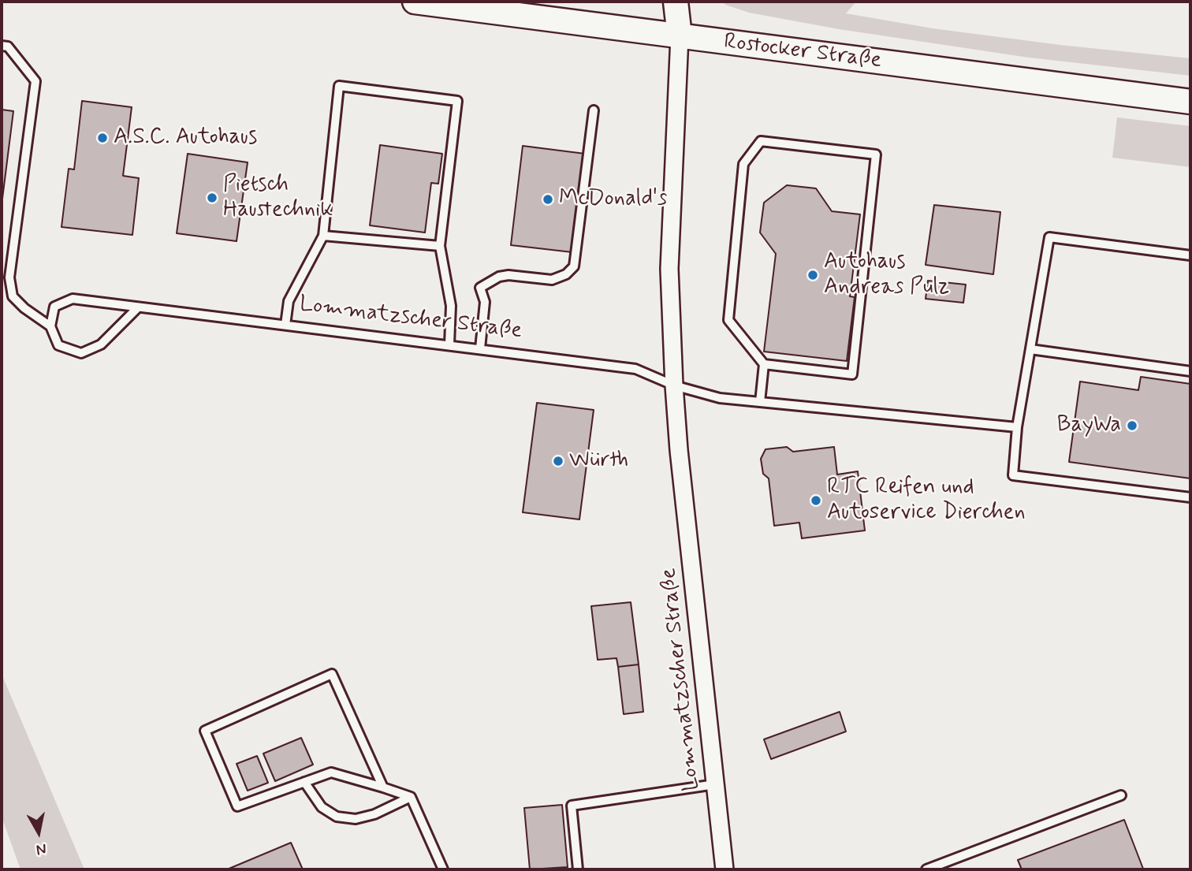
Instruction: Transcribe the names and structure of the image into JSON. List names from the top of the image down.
{
  "streets": {
    "street": ["Rostocker Straße", "Lommatzscher Straße"]
  },
  "crossings": [
    ["Rostocker Straße", "Lommatzscher Straße"]
  ],
  "places": [
    "A.S.C. Autohaus",
    "Pietsch Haustechnik",
    "McDonald's",
    "Autohaus Andreas Pulz",
    "BayWa",
    "Würth",
    "RTC Reifen und Autoservice Dierchen"
  ],
  "north": "bottom"
}
